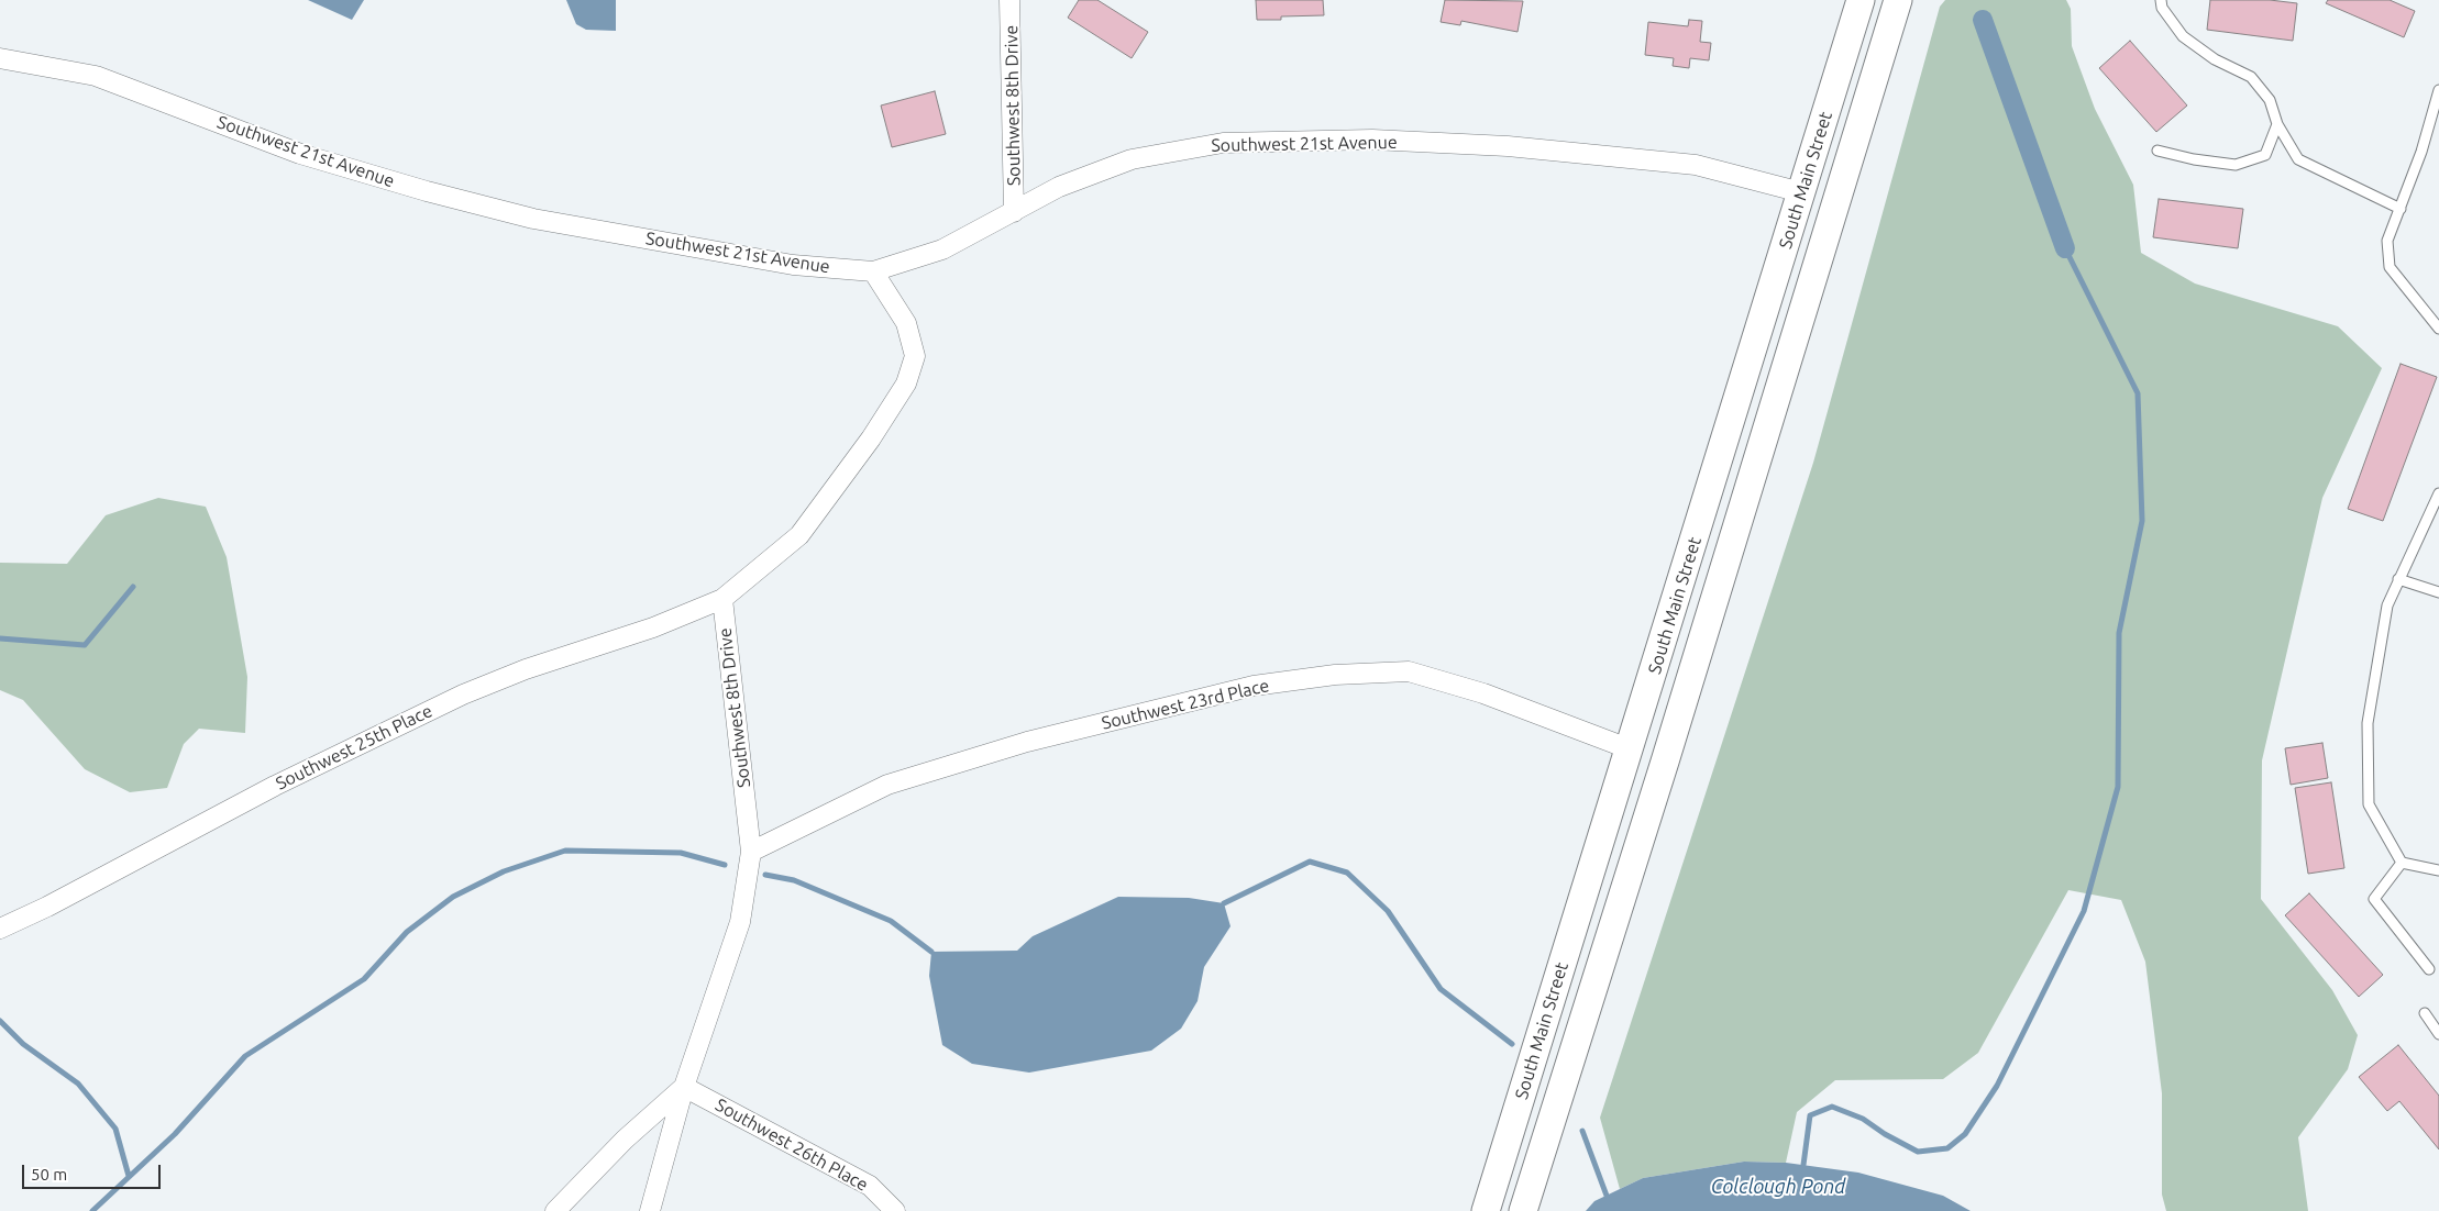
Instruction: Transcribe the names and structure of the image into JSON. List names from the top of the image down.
{
  "streets": {
    "main road": ["South Main Street"],
    "street": [
      "Southwest 8th Drive",
      "Southwest 21st Avenue",
      "Southwest 23rd Place",
      "Southwest 25th Place",
      "Southwest 26th Place"
    ]
  },
  "crossings": [
    ["Southwest 8th Drive", "Southwest 21st Avenue"],
    ["Southwest 8th Drive", "Southwest 23rd Place"],
    ["Southwest 8th Drive", "Southwest 25th Place"],
    ["Southwest 8th Drive", "Southwest 26th Place"],
    ["Southwest 21st Avenue", "South Main Street"],
    ["South Main Street", "Southwest 23rd Place"]
  ],
  "water": ["Colclough Pond"],
  "scale_bar": "50 m"
}
